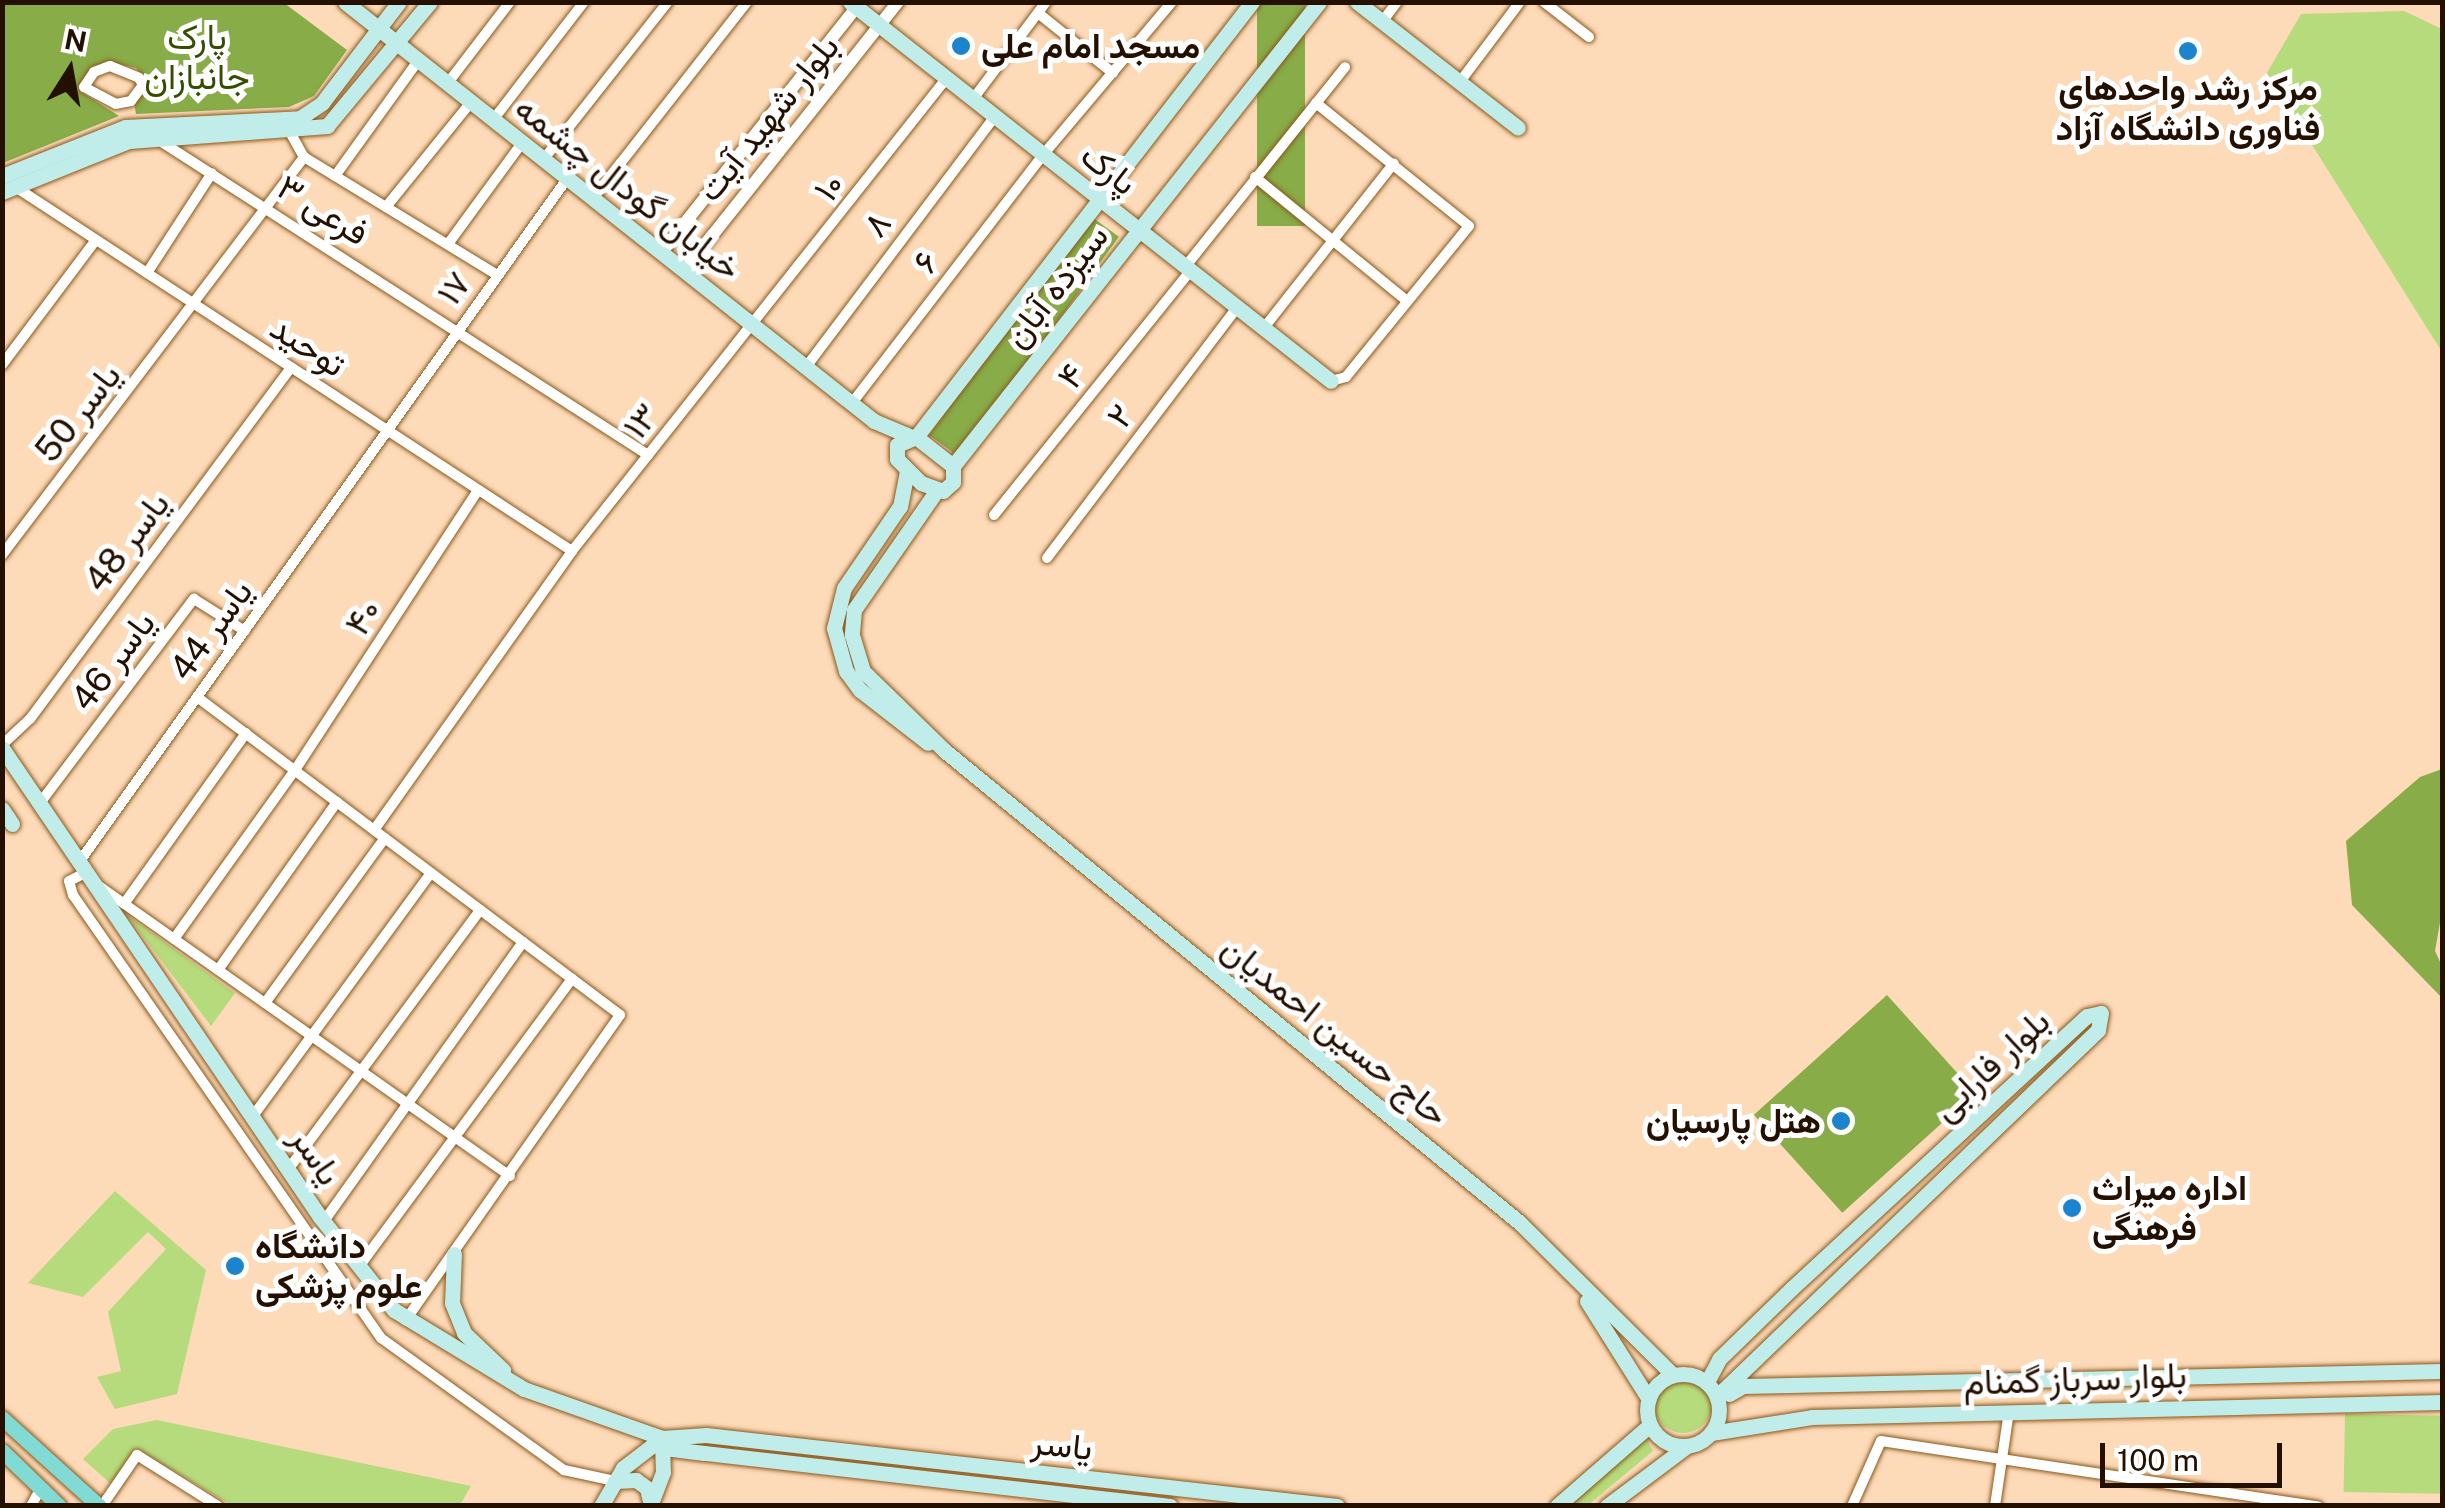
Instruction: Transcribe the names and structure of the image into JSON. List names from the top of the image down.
{
  "streets": {
    "main road": [
      "پارک",
      "خیابان گودال چشمه",
      "سیزده آبان",
      "حاج حسین احمدیان",
      "بلوار فارابی",
      "یاسر",
      "بلوار سرباز گمنام"
    ],
    "street": [
      "بلوار شهید آیت",
      "۱۰",
      "فرعی ۳",
      "۸",
      "۶",
      "۱۷",
      "توحید",
      "۴",
      "یاسر 50",
      "۲",
      "۱۳",
      "یاسر 48",
      "۴۰",
      "یاسر 44",
      "یاسر 46"
    ]
  },
  "crossings": [
    ["بلوار شهید آیت", "پارک"],
    ["بلوار شهید آیت", "خیابان گودال چشمه"],
    ["پارک", "۱۰"],
    ["پارک", "۸"],
    ["پارک", "۶"],
    ["پارک", "سیزده آبان"],
    ["پارک", "۴"],
    ["پارک", "۲"],
    ["۱۰", "خیابان گودال چشمه"],
    ["۱۰", "۱۳"],
    ["خیابان گودال چشمه", "۸"],
    ["خیابان گودال چشمه", "۶"],
    ["خیابان گودال چشمه", "۱۷"],
    ["خیابان گودال چشمه", "۱۳"],
    ["فرعی ۳", "۱۷"],
    ["فرعی ۳", "یاسر 50"],
    ["فرعی ۳", "۱۳"],
    ["سیزده آبان", "حاج حسین احمدیان"],
    ["۱۷", "توحید"],
    ["۱۷", "یاسر 44"],
    ["توحید", "یاسر 50"],
    ["توحید", "۱۳"],
    ["توحید", "یاسر 48"],
    ["توحید", "۴۰"],
    ["توحید", "یاسر 44"],
    ["یاسر 48", "یاسر"],
    ["۴۰", "یاسر"],
    ["یاسر 44", "یاسر 46"],
    ["یاسر 44", "یاسر"],
    ["یاسر 46", "یاسر"],
    ["حاج حسین احمدیان", "بلوار فارابی"],
    ["حاج حسین احمدیان", "بلوار سرباز گمنام"],
    ["بلوار فارابی", "بلوار سرباز گمنام"]
  ],
  "parks": ["پارک جانبازان"],
  "places": [
    "مسجد امام علی",
    "مرکز رشد واحدهای فناوری دانشگاه آزاد",
    "هتل پارسیان",
    "اداره میراث فرهنگی",
    "دانشگاه علوم پزشکی"
  ],
  "scale_bar": "100 m",
  "north": "top"
}
